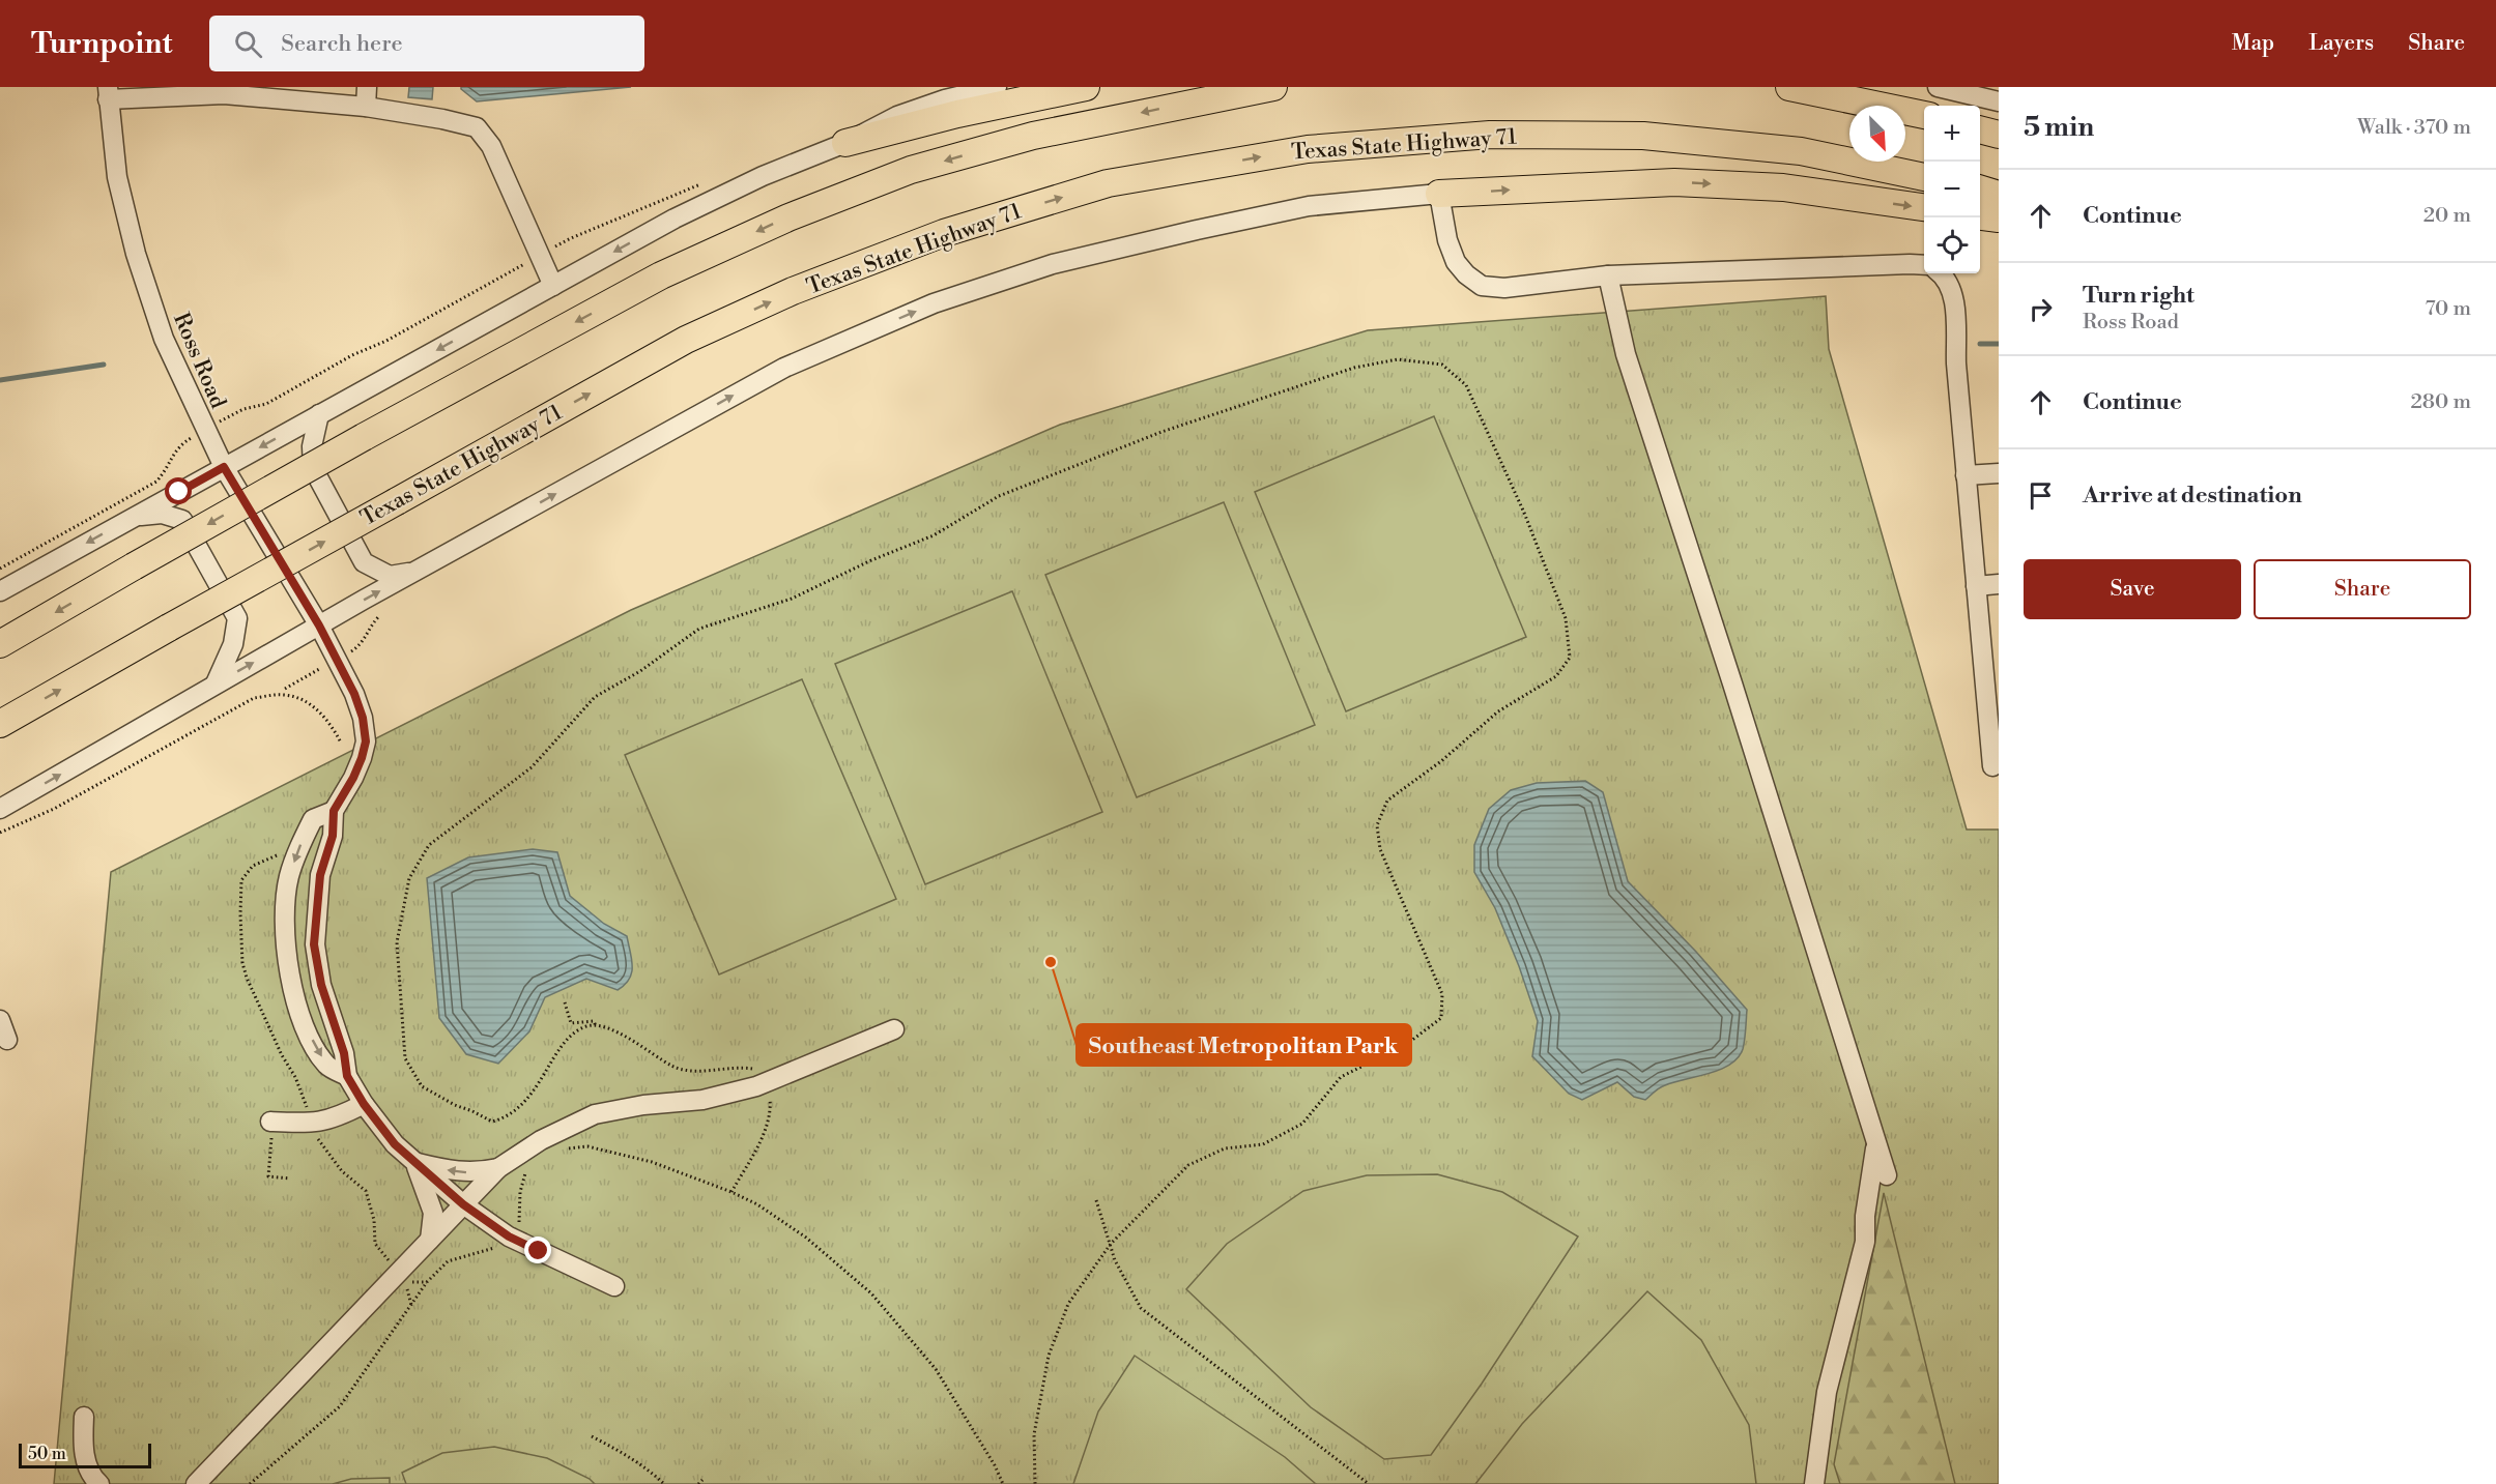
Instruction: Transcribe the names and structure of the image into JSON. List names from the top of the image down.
{
  "streets": {
    "highway": ["Texas State Highway 71"],
    "street": ["Ross Road"]
  },
  "places": ["Southeast Metropolitan Park"],
  "scale_bar": "50 m",
  "north": "bottom right",
  "page": {
    "header": "Turnpoint",
    "search": "Search here",
    "nav": ["Map", "Layers", "Share"],
    "heading": ["5 min", "Walk · 370 m"],
    "map_buttons": ["+", "−"],
    "list": [
      ["Continue", "20 m"],
      ["Turn right", "Ross Road", "70 m"],
      ["Continue", "280 m"],
      "Arrive at destination"
    ],
    "buttons": ["Save", "Share"],
    "scale": "50 m"
  }
}
